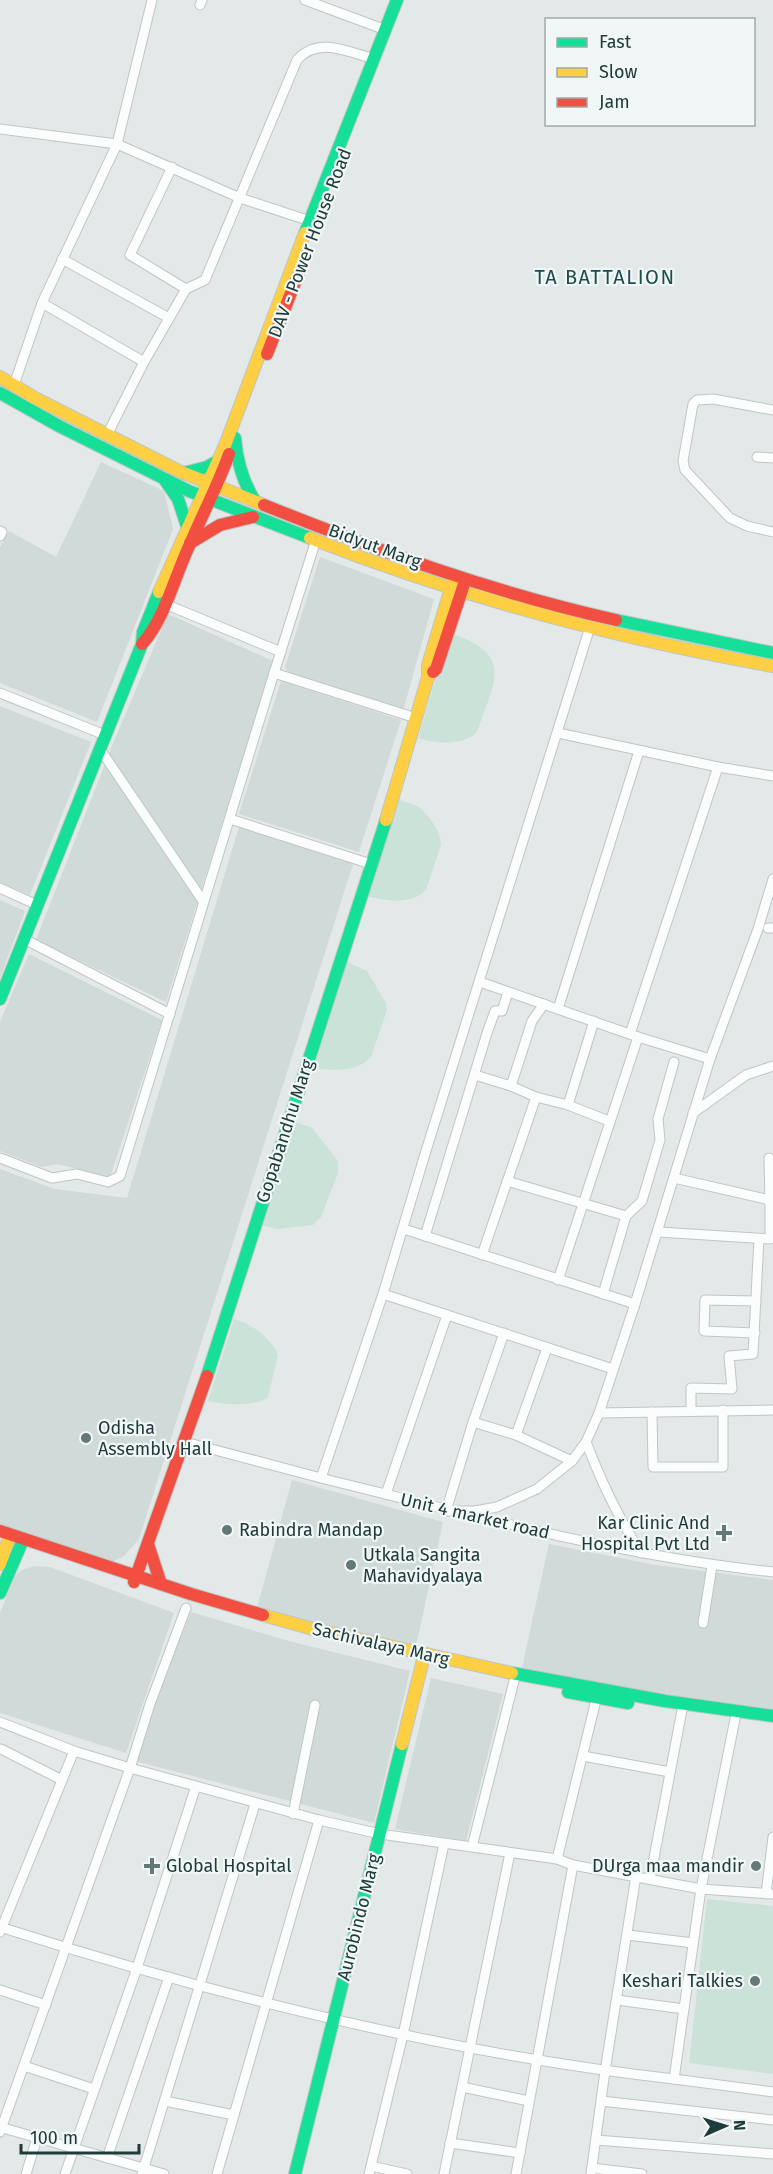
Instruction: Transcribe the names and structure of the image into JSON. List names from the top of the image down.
{
  "streets": {
    "street": [
      "DAV - Power House Road",
      "Bidyut Marg",
      "Gopabandhu Marg",
      "Unit 4 market road",
      "Sachivalaya Marg",
      "Aurobindo Marg"
    ]
  },
  "crossings": [
    ["DAV - Power House Road", "Bidyut Marg"],
    ["Bidyut Marg", "Gopabandhu Marg"],
    ["Gopabandhu Marg", "Unit 4 market road"],
    ["Gopabandhu Marg", "Sachivalaya Marg"],
    ["Sachivalaya Marg", "Aurobindo Marg"]
  ],
  "districts": ["TA BATTALION"],
  "places": {
    "other": [
      "Odisha Assembly Hall",
      "Rabindra Mandap",
      "Utkala Sangita Mahavidyalaya",
      "DUrga maa mandir",
      "Keshari Talkies"
    ],
    "health": ["Kar Clinic And Hospital Pvt Ltd", "Global Hospital"]
  },
  "legend": ["Fast", "Slow", "Jam"],
  "scale_bar": "100 m",
  "north": "right"
}
